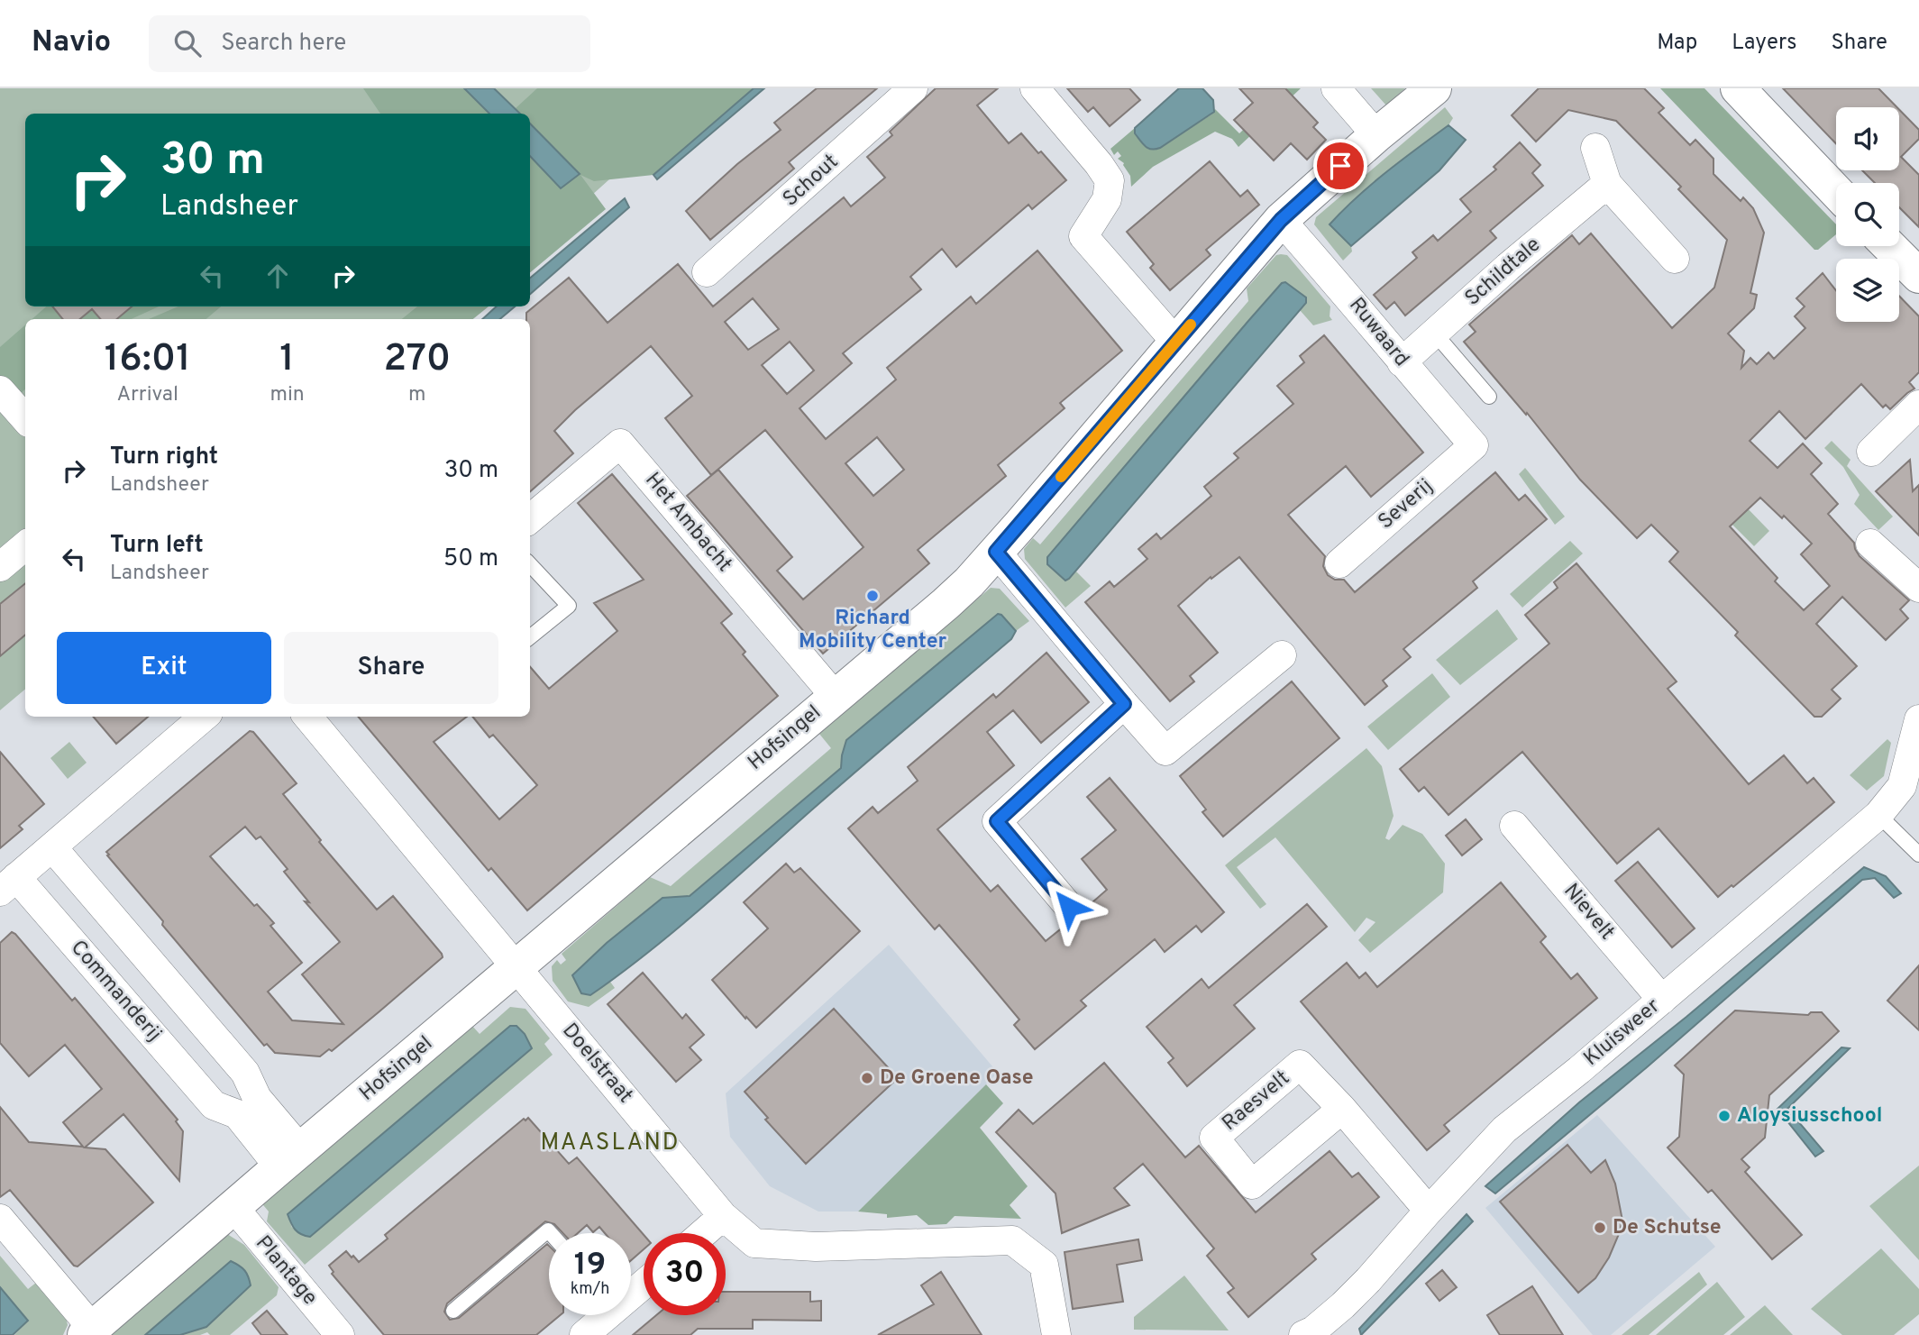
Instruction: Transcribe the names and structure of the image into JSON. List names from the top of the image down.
{
  "streets": {
    "street": [
      "Schout",
      "Schildtale",
      "Ruwaard",
      "Severij",
      "Het Ambacht",
      "Hofsingel",
      "Nievelt",
      "Commanderij",
      "Kluisweer",
      "Doelstraat",
      "Plantage"
    ]
  },
  "crossings": [
    ["Schildtale", "Ruwaard"],
    ["Ruwaard", "Severij"],
    ["Ruwaard", "Hofsingel"],
    ["Het Ambacht", "Hofsingel"],
    ["Hofsingel", "Commanderij"],
    ["Hofsingel", "Doelstraat"],
    ["Hofsingel", "Plantage"],
    ["Nievelt", "Kluisweer"]
  ],
  "districts": ["MAASLAND"],
  "places": [
    "Richard Mobility Center",
    "De Groene Oase",
    "Aloysiusschool",
    "De Schutse"
  ],
  "page": {
    "header": "Navio",
    "search": "Search here",
    "nav": ["Map", "Layers", "Share"],
    "turn": ["30 m", "Landsheer"],
    "eta": [
      "16:01",
      "Arrival",
      "1",
      "min",
      "270",
      "m"
    ],
    "list": [
      {
        "name": "Turn right",
        "note": "Landsheer",
        "value": "30 m"
      },
      {
        "name": "Turn left",
        "note": "Landsheer",
        "value": "50 m"
      }
    ],
    "buttons": ["Exit", "Share"],
    "speed": "19 km/h",
    "limit": "30"
  }
}
